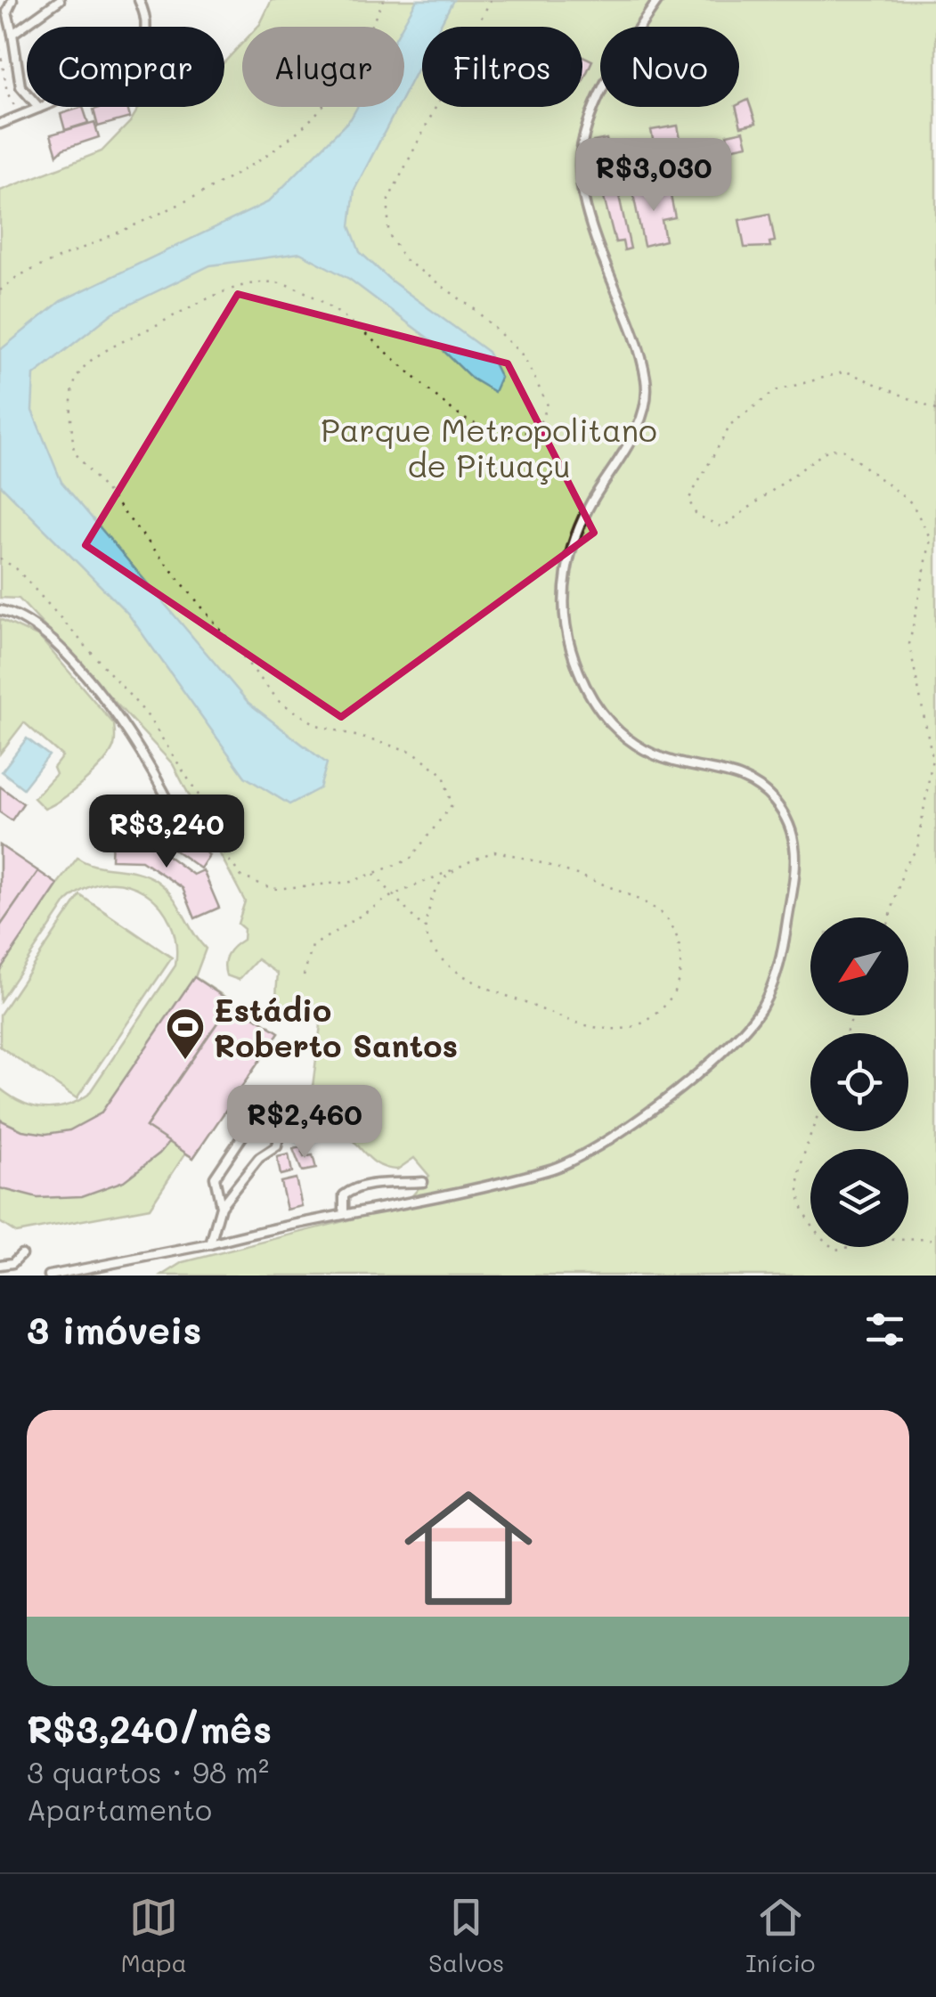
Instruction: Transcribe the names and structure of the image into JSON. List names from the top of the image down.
{
  "parks": ["Parque Metropolitano de Pituaçu"],
  "places": {
    "sports": ["Estádio Roberto Santos"]
  },
  "north": "bottom left",
  "page": {
    "chip": [
      "Comprar",
      "Alugar",
      "Filtros",
      "Novo"
    ],
    "price": ["R$3,030", "R$3,240", "R$2,460"],
    "heading": "3 imóveis",
    "list": [
      {
        "name": "R$3,240/mês",
        "note": "3 quartos · 98 m² · Apartamento"
      }
    ],
    "tabs": ["Mapa", "Salvos", "Início"]
  }
}
